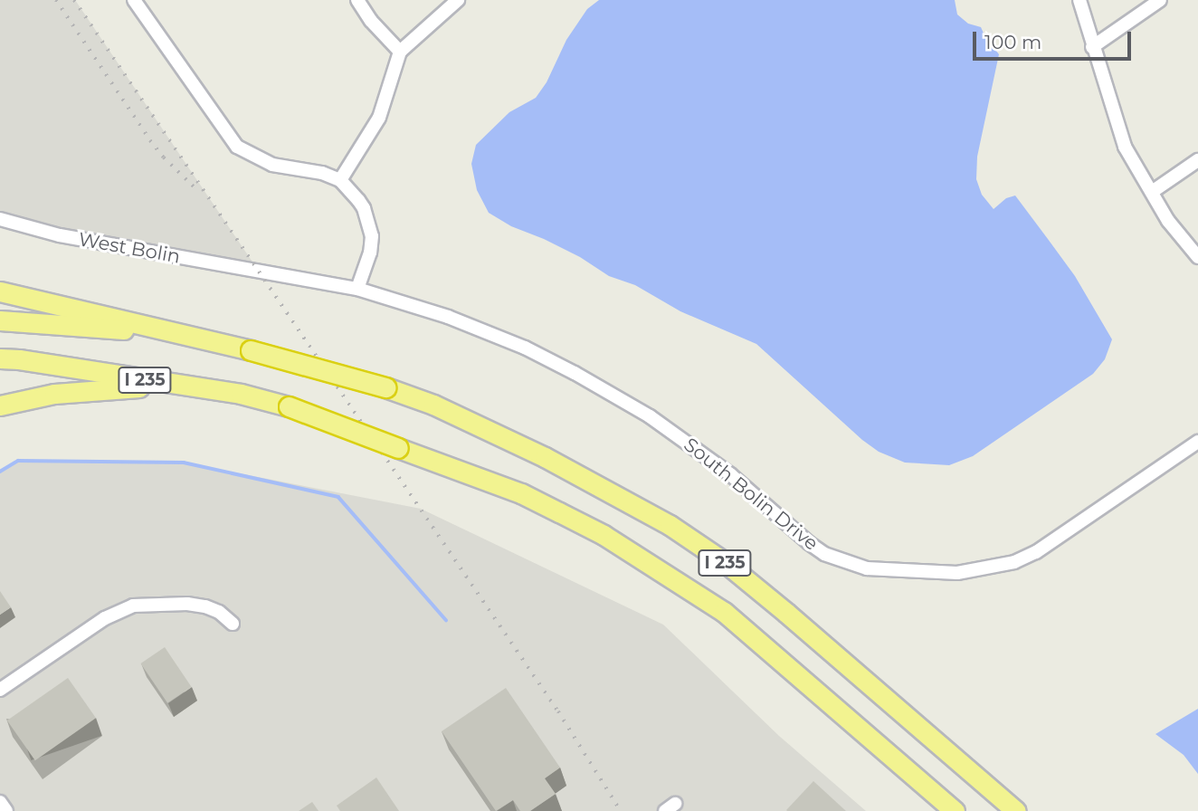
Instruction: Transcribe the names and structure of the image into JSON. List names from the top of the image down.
{
  "streets": {
    "highway": ["I 235"],
    "street": ["West Bolin", "South Bolin Drive"]
  },
  "crossings": [
    ["West Bolin", "South Bolin Drive"]
  ],
  "scale_bar": "100 m"
}
